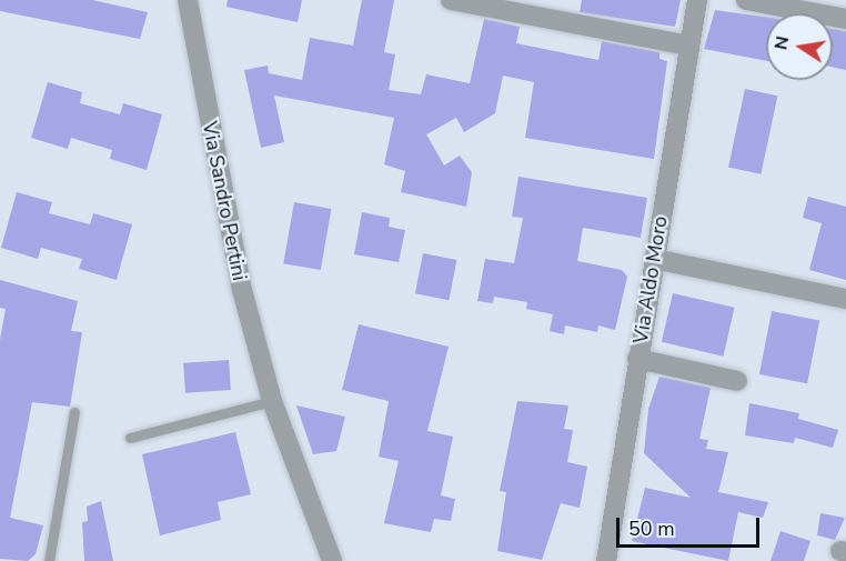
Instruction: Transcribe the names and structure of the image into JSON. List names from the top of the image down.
{
  "streets": {
    "street": ["Via Sandro Pertini", "Via Aldo Moro"]
  },
  "scale_bar": "50 m",
  "north": "left"
}
